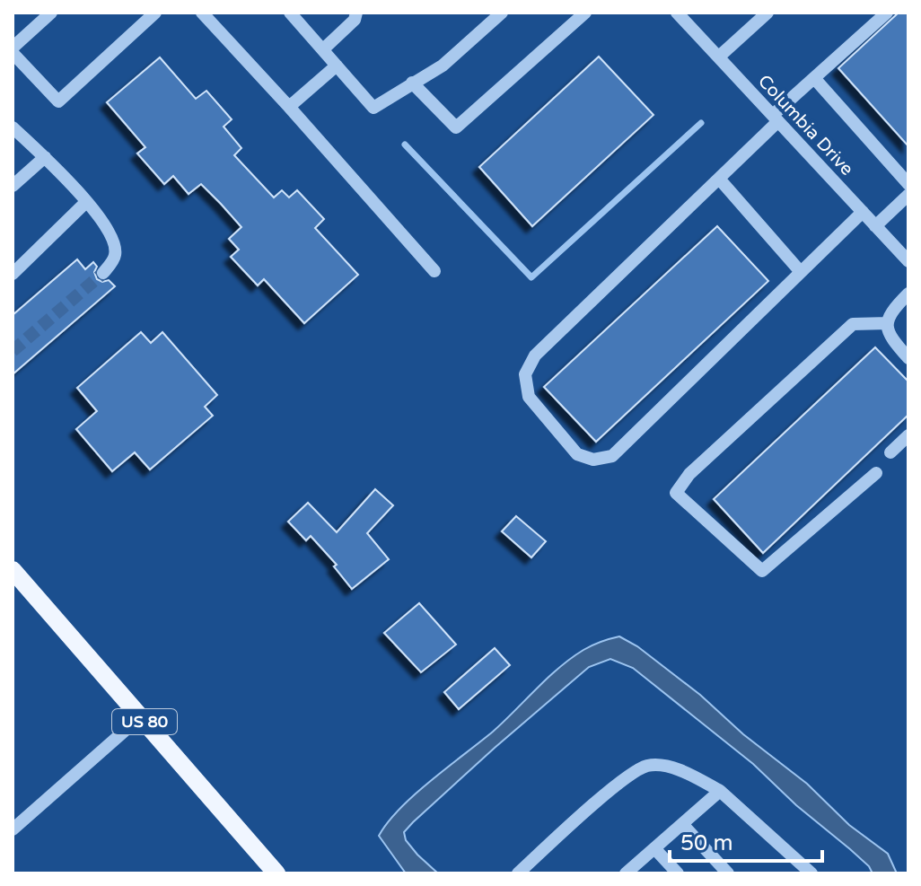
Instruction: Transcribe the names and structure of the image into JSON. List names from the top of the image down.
{
  "streets": {
    "main road": ["US 80"],
    "street": ["Columbia Drive"]
  },
  "scale_bar": "50 m"
}
